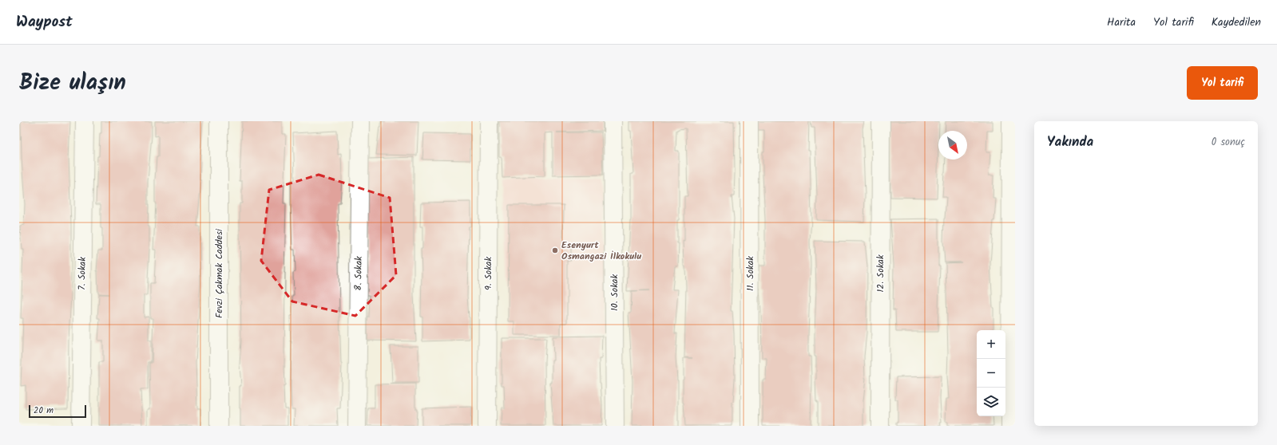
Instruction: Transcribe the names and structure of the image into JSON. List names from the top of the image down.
{
  "streets": {
    "street": [
      "7. Sokak",
      "Fevzi Çakmak Caddesi",
      "8. Sokak",
      "9. Sokak",
      "11. Sokak",
      "12. Sokak",
      "10. Sokak"
    ]
  },
  "places": ["Esenyurt Osmangazi İlkokulu"],
  "scale_bar": "20 m",
  "north": "bottom right",
  "page": {
    "header": "Waypost",
    "nav": ["Harita", "Yol tarifi", "Kaydedilen"],
    "title": "Bize ulaşın",
    "buttons": "Yol tarifi",
    "heading": ["Yakında", "0 sonuç"],
    "map_buttons": ["+", "−"],
    "scale": "20 m"
  }
}
